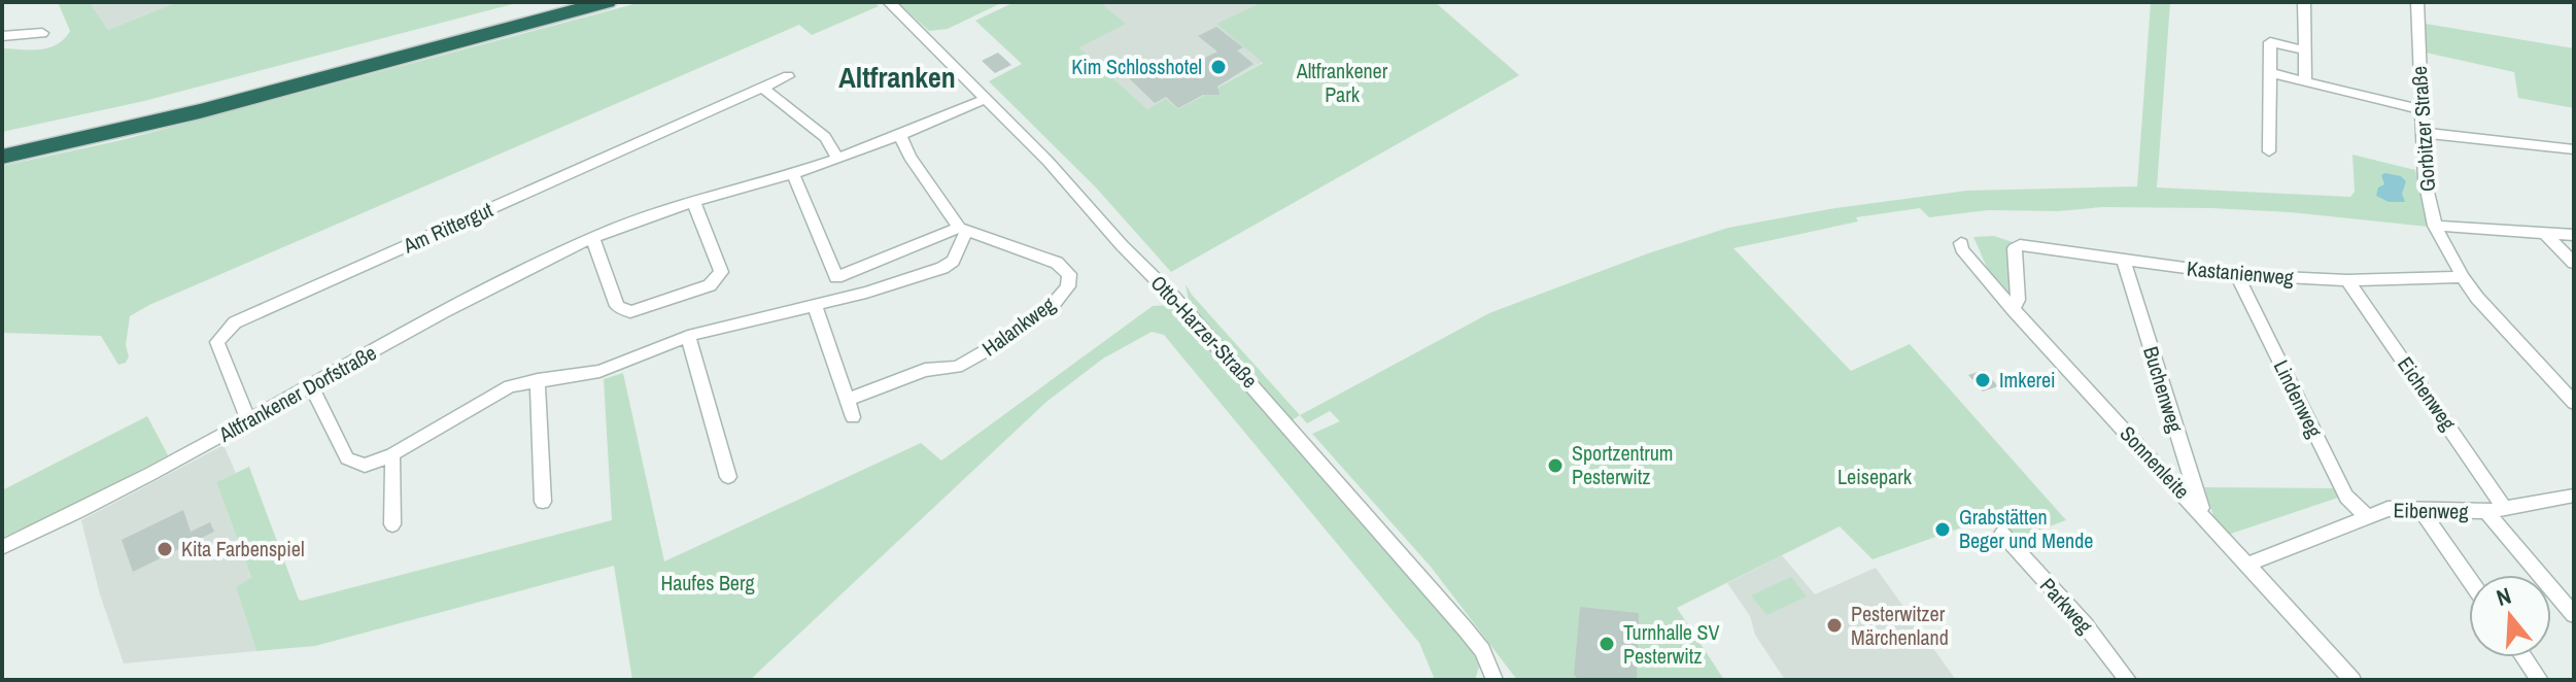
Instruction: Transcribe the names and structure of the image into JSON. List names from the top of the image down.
{
  "streets": {
    "street": [
      "Gorbitzer Straße",
      "Am Rittergut",
      "Kastanienweg",
      "Halankweg",
      "Otto-Harzer-Straße",
      "Buchenweg",
      "Altfrankener Dorfstraße",
      "Eichenweg",
      "Lindenweg",
      "Sonnenleite",
      "Eibenweg",
      "Parkweg"
    ]
  },
  "crossings": [
    ["Gorbitzer Straße", "Kastanienweg"],
    ["Am Rittergut", "Altfrankener Dorfstraße"],
    ["Kastanienweg", "Buchenweg"],
    ["Kastanienweg", "Eichenweg"],
    ["Kastanienweg", "Lindenweg"],
    ["Kastanienweg", "Sonnenleite"],
    ["Otto-Harzer-Straße", "Altfrankener Dorfstraße"],
    ["Buchenweg", "Sonnenleite"],
    ["Eichenweg", "Eibenweg"],
    ["Lindenweg", "Eibenweg"],
    ["Sonnenleite", "Eibenweg"]
  ],
  "districts": ["Altfranken"],
  "parks": ["Altfrankener Park", "Leisepark", "Haufes Berg"],
  "places": [
    "Kim Schlosshotel",
    "Imkerei",
    "Sportzentrum Pesterwitz",
    "Grabstätten Beger und Mende",
    "Kita Farbenspiel",
    "Pesterwitzer Märchenland",
    "Turnhalle SV Pesterwitz"
  ],
  "north": "top"
}
